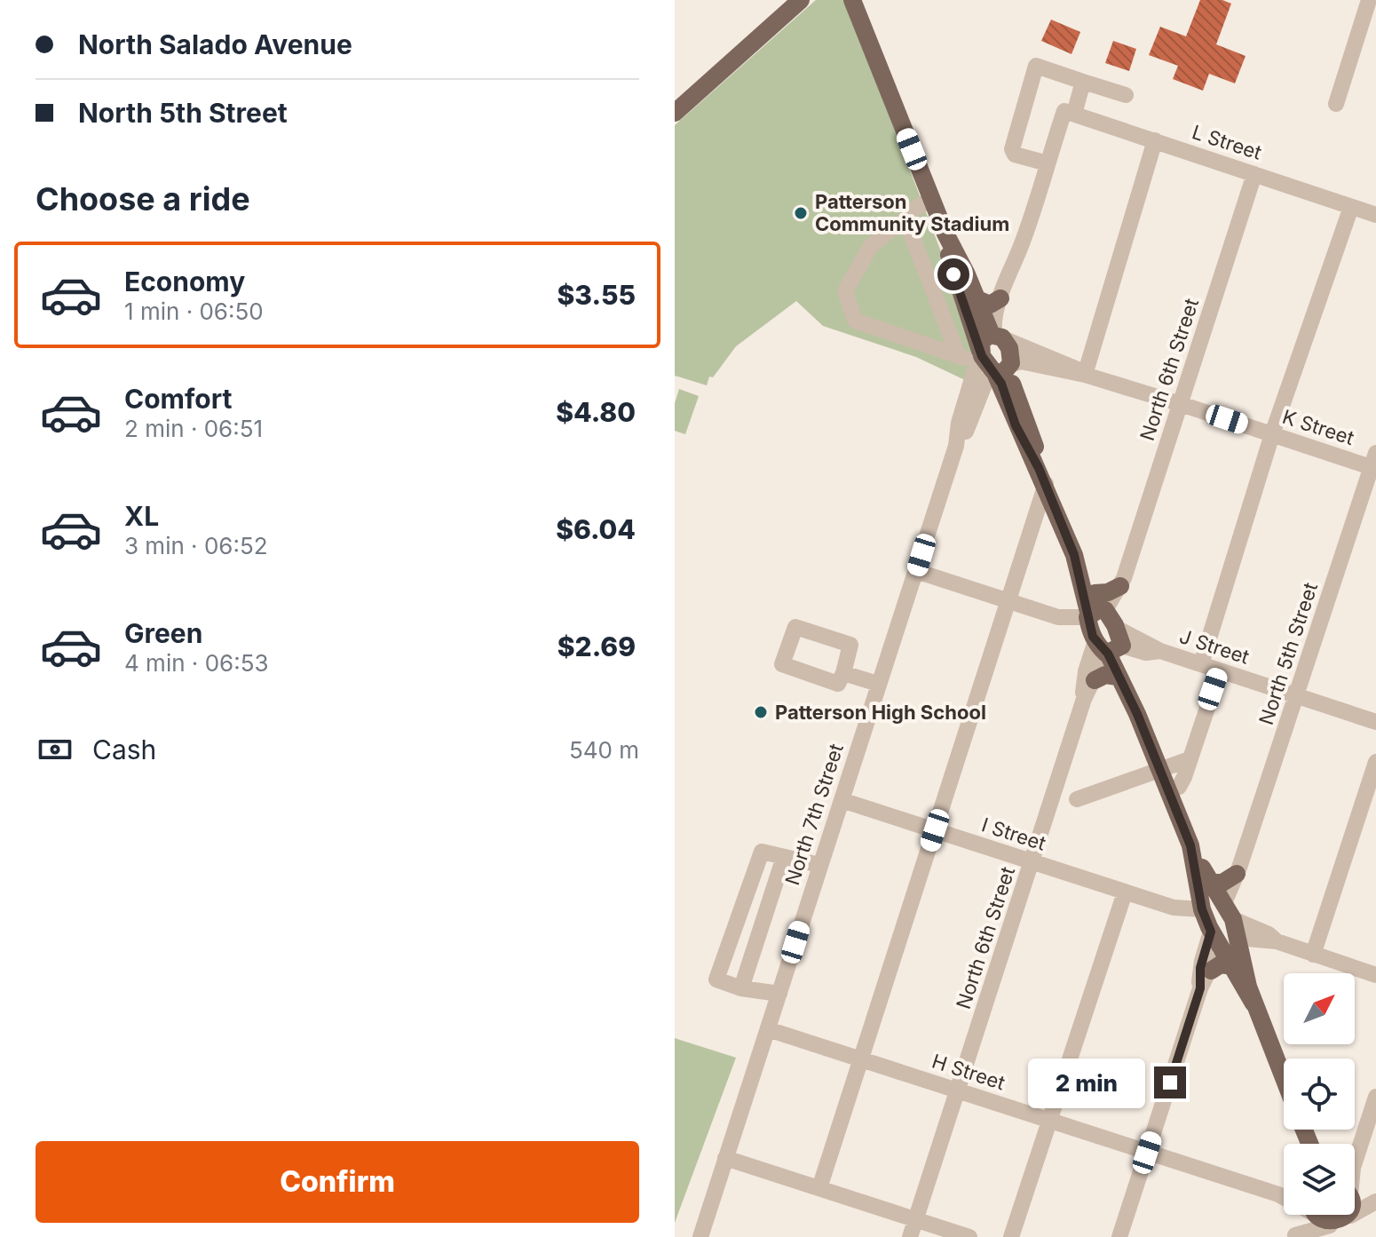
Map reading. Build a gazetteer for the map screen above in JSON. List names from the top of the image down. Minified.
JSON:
{"streets":{"street":["L Street","North 6th Street","K Street","J Street","North 5th Street","North 7th Street","I Street","H Street"]},"crossings":[["L Street","North 6th Street"],["North 6th Street","K Street"],["North 6th Street","J Street"],["North 6th Street","I Street"],["North 6th Street","H Street"],["K Street","North 5th Street"],["K Street","North 7th Street"],["J Street","North 5th Street"],["J Street","North 7th Street"],["North 5th Street","I Street"],["North 5th Street","H Street"],["North 7th Street","I Street"],["North 7th Street","H Street"]],"places":["Patterson Community Stadium","Patterson High School"],"north":"top right","page":{"banner":["North Salado Avenue","North 5th Street"],"heading":"Choose a ride","list":[{"name":"Economy","note":"1 min · 06:50","value":"$3.55"},{"name":"Comfort","note":"2 min · 06:51","value":"$4.80"},{"name":"XL","note":"3 min · 06:52","value":"$6.04"},{"name":"Green","note":"4 min · 06:53","value":"$2.69"}],"pay":["Cash","540 m"],"bubble":"2 min","buttons":"Confirm"}}
